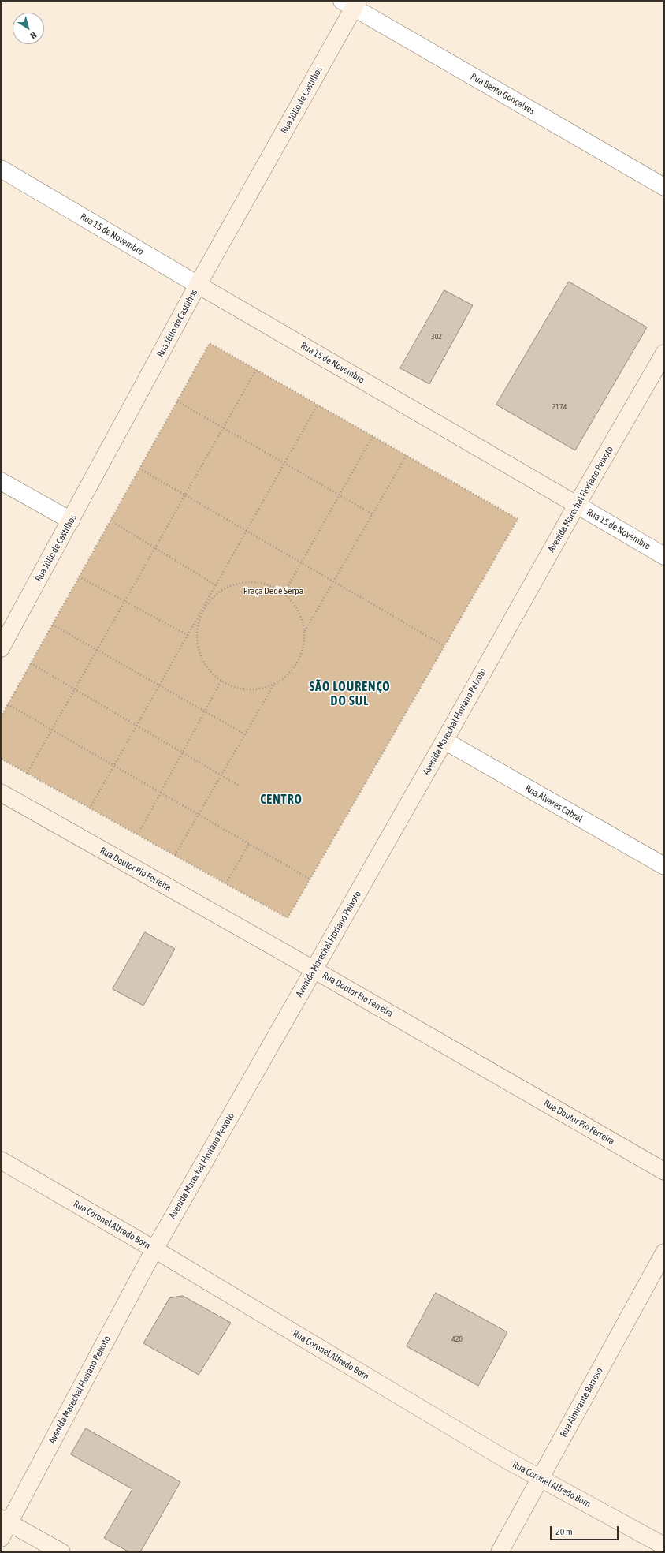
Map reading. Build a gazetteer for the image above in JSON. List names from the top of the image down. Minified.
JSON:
{"streets":{"main road":["Rua Júlio de Castilhos","Rua 15 de Novembro","Avenida Marechal Floriano Peixoto","Rua Doutor Pio Ferreira","Rua Coronel Alfredo Born","Rua Almirante Barroso"],"street":["Rua Bento Gonçalves","Rua Álvares Cabral"]},"crossings":[["Rua Bento Gonçalves","Rua Júlio de Castilhos"],["Rua Júlio de Castilhos","Rua 15 de Novembro"],["Rua 15 de Novembro","Avenida Marechal Floriano Peixoto"],["Avenida Marechal Floriano Peixoto","Rua Álvares Cabral"],["Avenida Marechal Floriano Peixoto","Rua Doutor Pio Ferreira"],["Avenida Marechal Floriano Peixoto","Rua Coronel Alfredo Born"],["Rua Coronel Alfredo Born","Rua Almirante Barroso"]],"districts":["SÃO LOURENÇO DO SUL","CENTRO"],"parks":["Praça Dedê Serpa"],"house_numbers":["302","2174","420"],"scale_bar":"20 m","north":"bottom right"}
